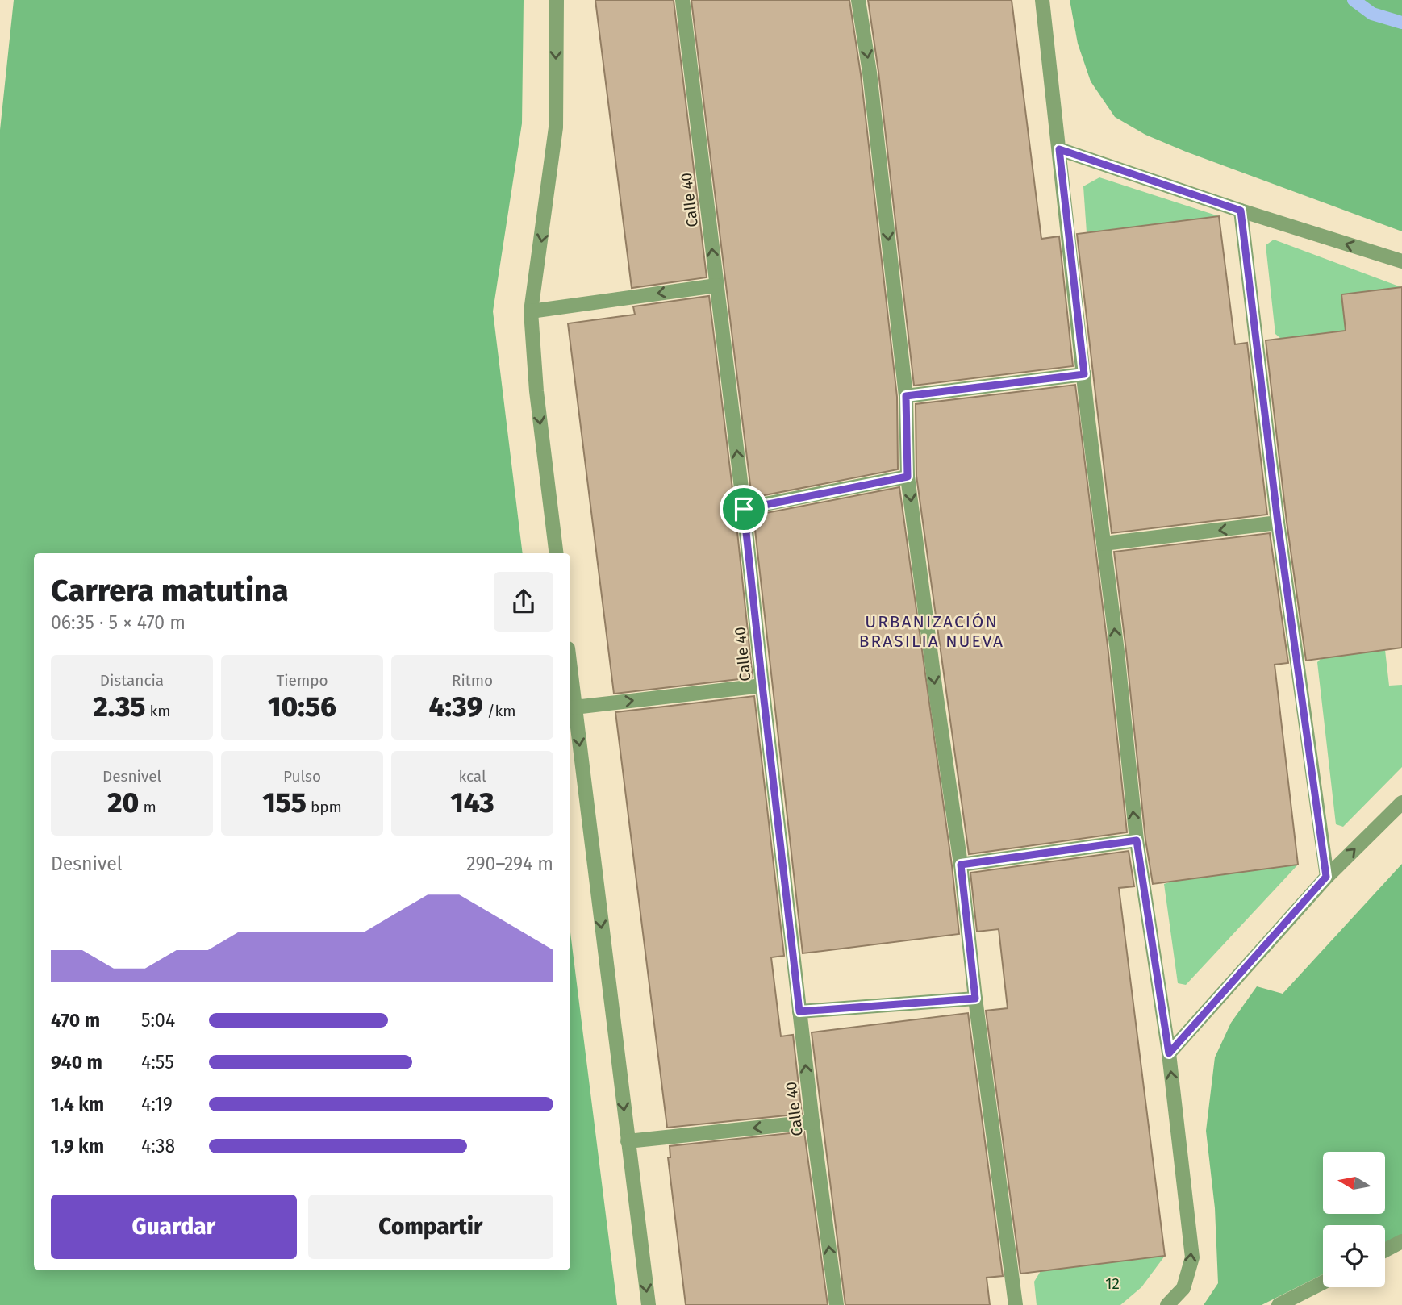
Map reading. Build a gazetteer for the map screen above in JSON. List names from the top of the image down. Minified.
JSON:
{"streets":{"street":["Calle 40"]},"one_way":["Calle 40"],"districts":["URBANIZACIÓN BRASILIA NUEVA"],"parks":["12"],"north":"left","page":{"heading":["Carrera matutina","06:35 · 5 × 470 m"],"stats":[["Distancia","2.35 km"],["Tiempo","10:56"],["Ritmo","4:39 /km"],["Desnivel","20 m"],["Pulso","155 bpm"],["kcal","143"]],"chart":["Desnivel","290–294 m"],"list":[{"name":"470 m","note":"5:04"},{"name":"940 m","note":"4:55"},{"name":"1.4 km","note":"4:19"},{"name":"1.9 km","note":"4:38"}],"buttons":["Guardar","Compartir"]}}
